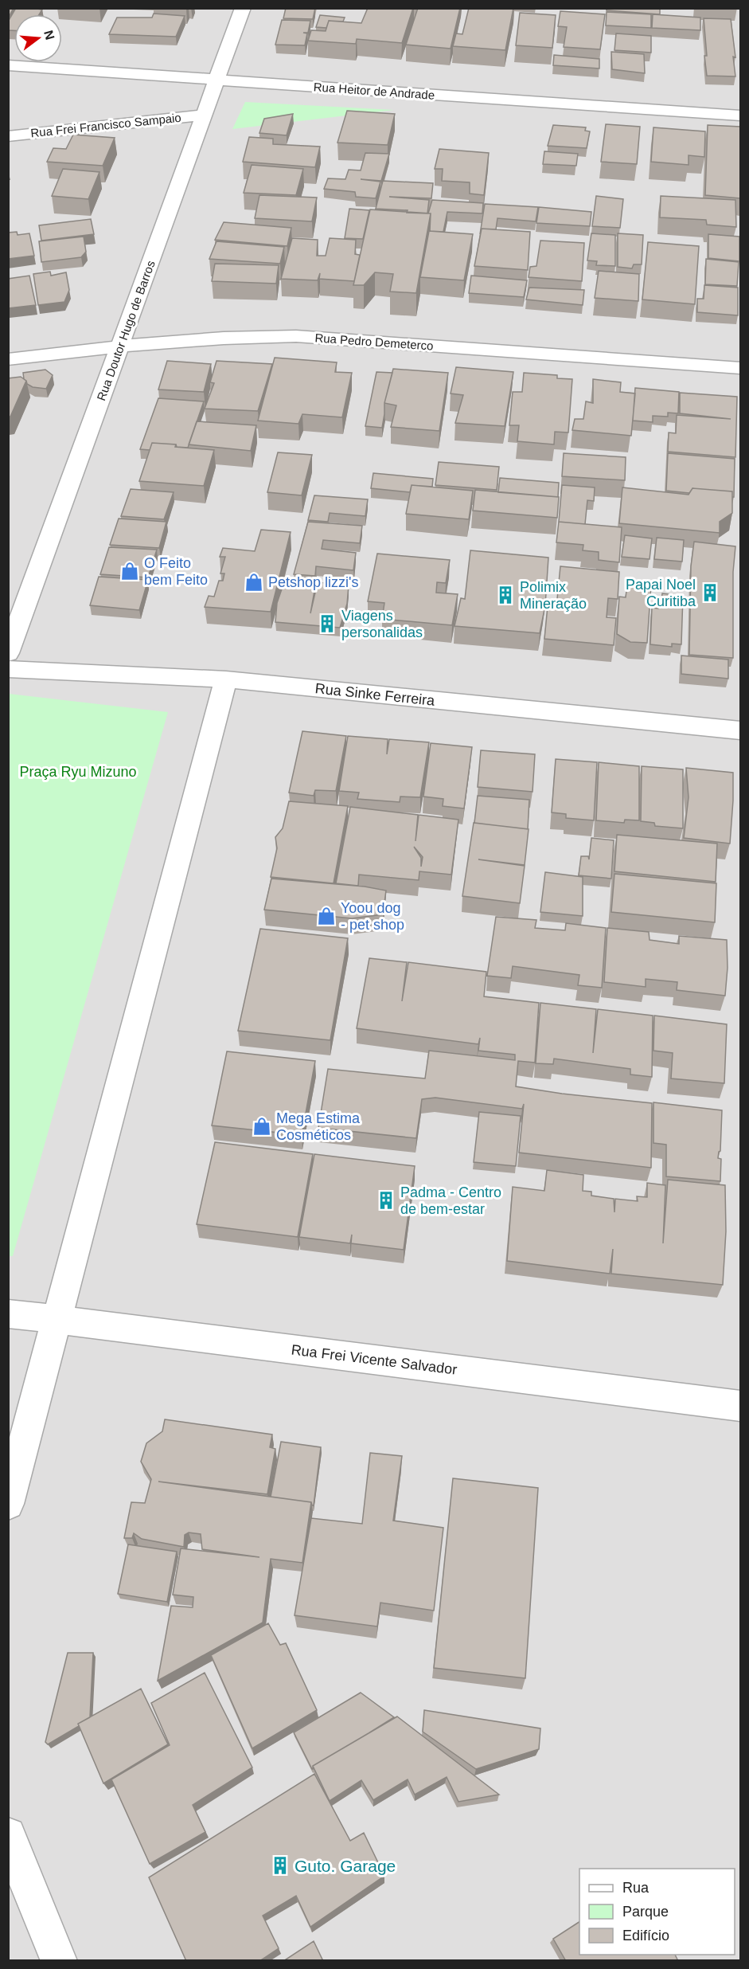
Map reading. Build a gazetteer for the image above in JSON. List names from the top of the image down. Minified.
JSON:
{"streets":{"street":["Rua Heitor de Andrade","Rua Frei Francisco Sampaio","Rua Doutor Hugo de Barros","Rua Pedro Demeterco","Rua Sinke Ferreira","Rua Frei Vicente Salvador"]},"crossings":[["Rua Heitor de Andrade","Rua Doutor Hugo de Barros"],["Rua Frei Francisco Sampaio","Rua Doutor Hugo de Barros"],["Rua Doutor Hugo de Barros","Rua Pedro Demeterco"]],"parks":["Praça Ryu Mizuno"],"places":{"shop":["O Feito bem Feito","Petshop lizzi's","Yoou dog - pet shop","Mega Estima Cosméticos"],"building":["Papai Noel Curitiba","Polimix Mineração","Viagens personalidas","Padma - Centro de bem-estar","Guto. Garage"]},"legend":["Rua","Parque","Edifício"],"north":"right"}
